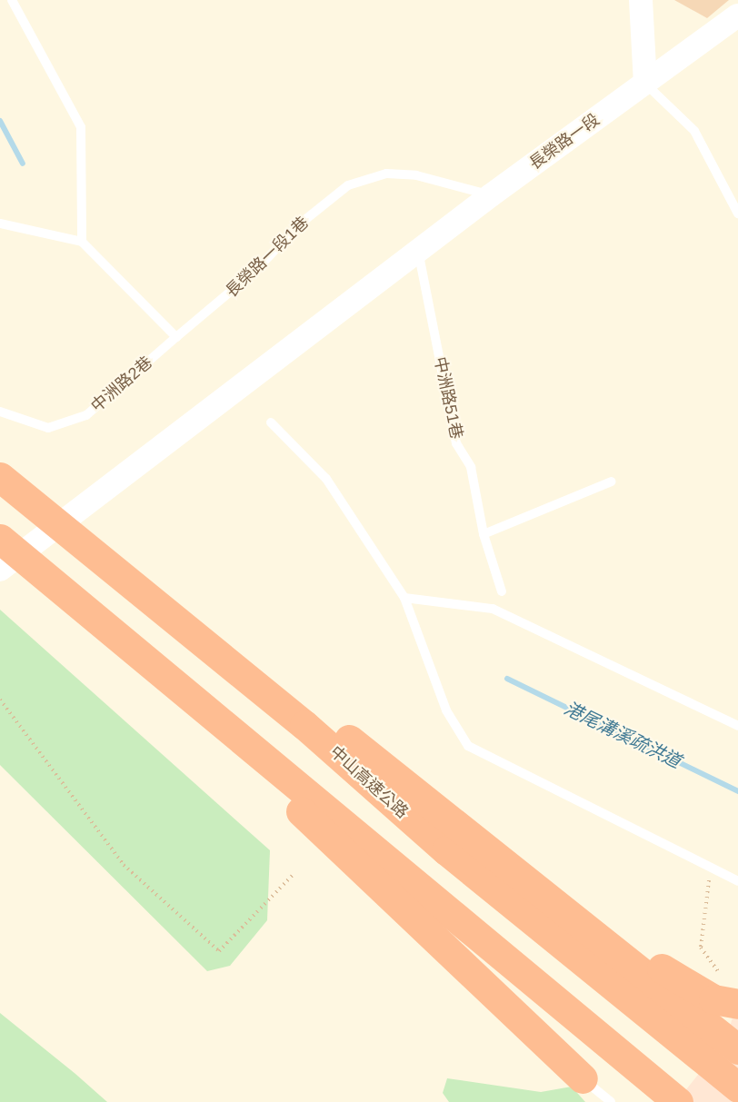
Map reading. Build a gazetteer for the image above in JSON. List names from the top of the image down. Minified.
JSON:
{"streets":{"highway":["中山高速公路"],"street":["長榮路一段"],"lane":["長榮路一段1巷","中洲路2巷","中洲路51巷"]},"crossings":[["長榮路一段","長榮路一段1巷"],["長榮路一段","中洲路51巷"],["長榮路一段1巷","中洲路2巷"]],"water":["港尾溝溪疏洪道"]}
